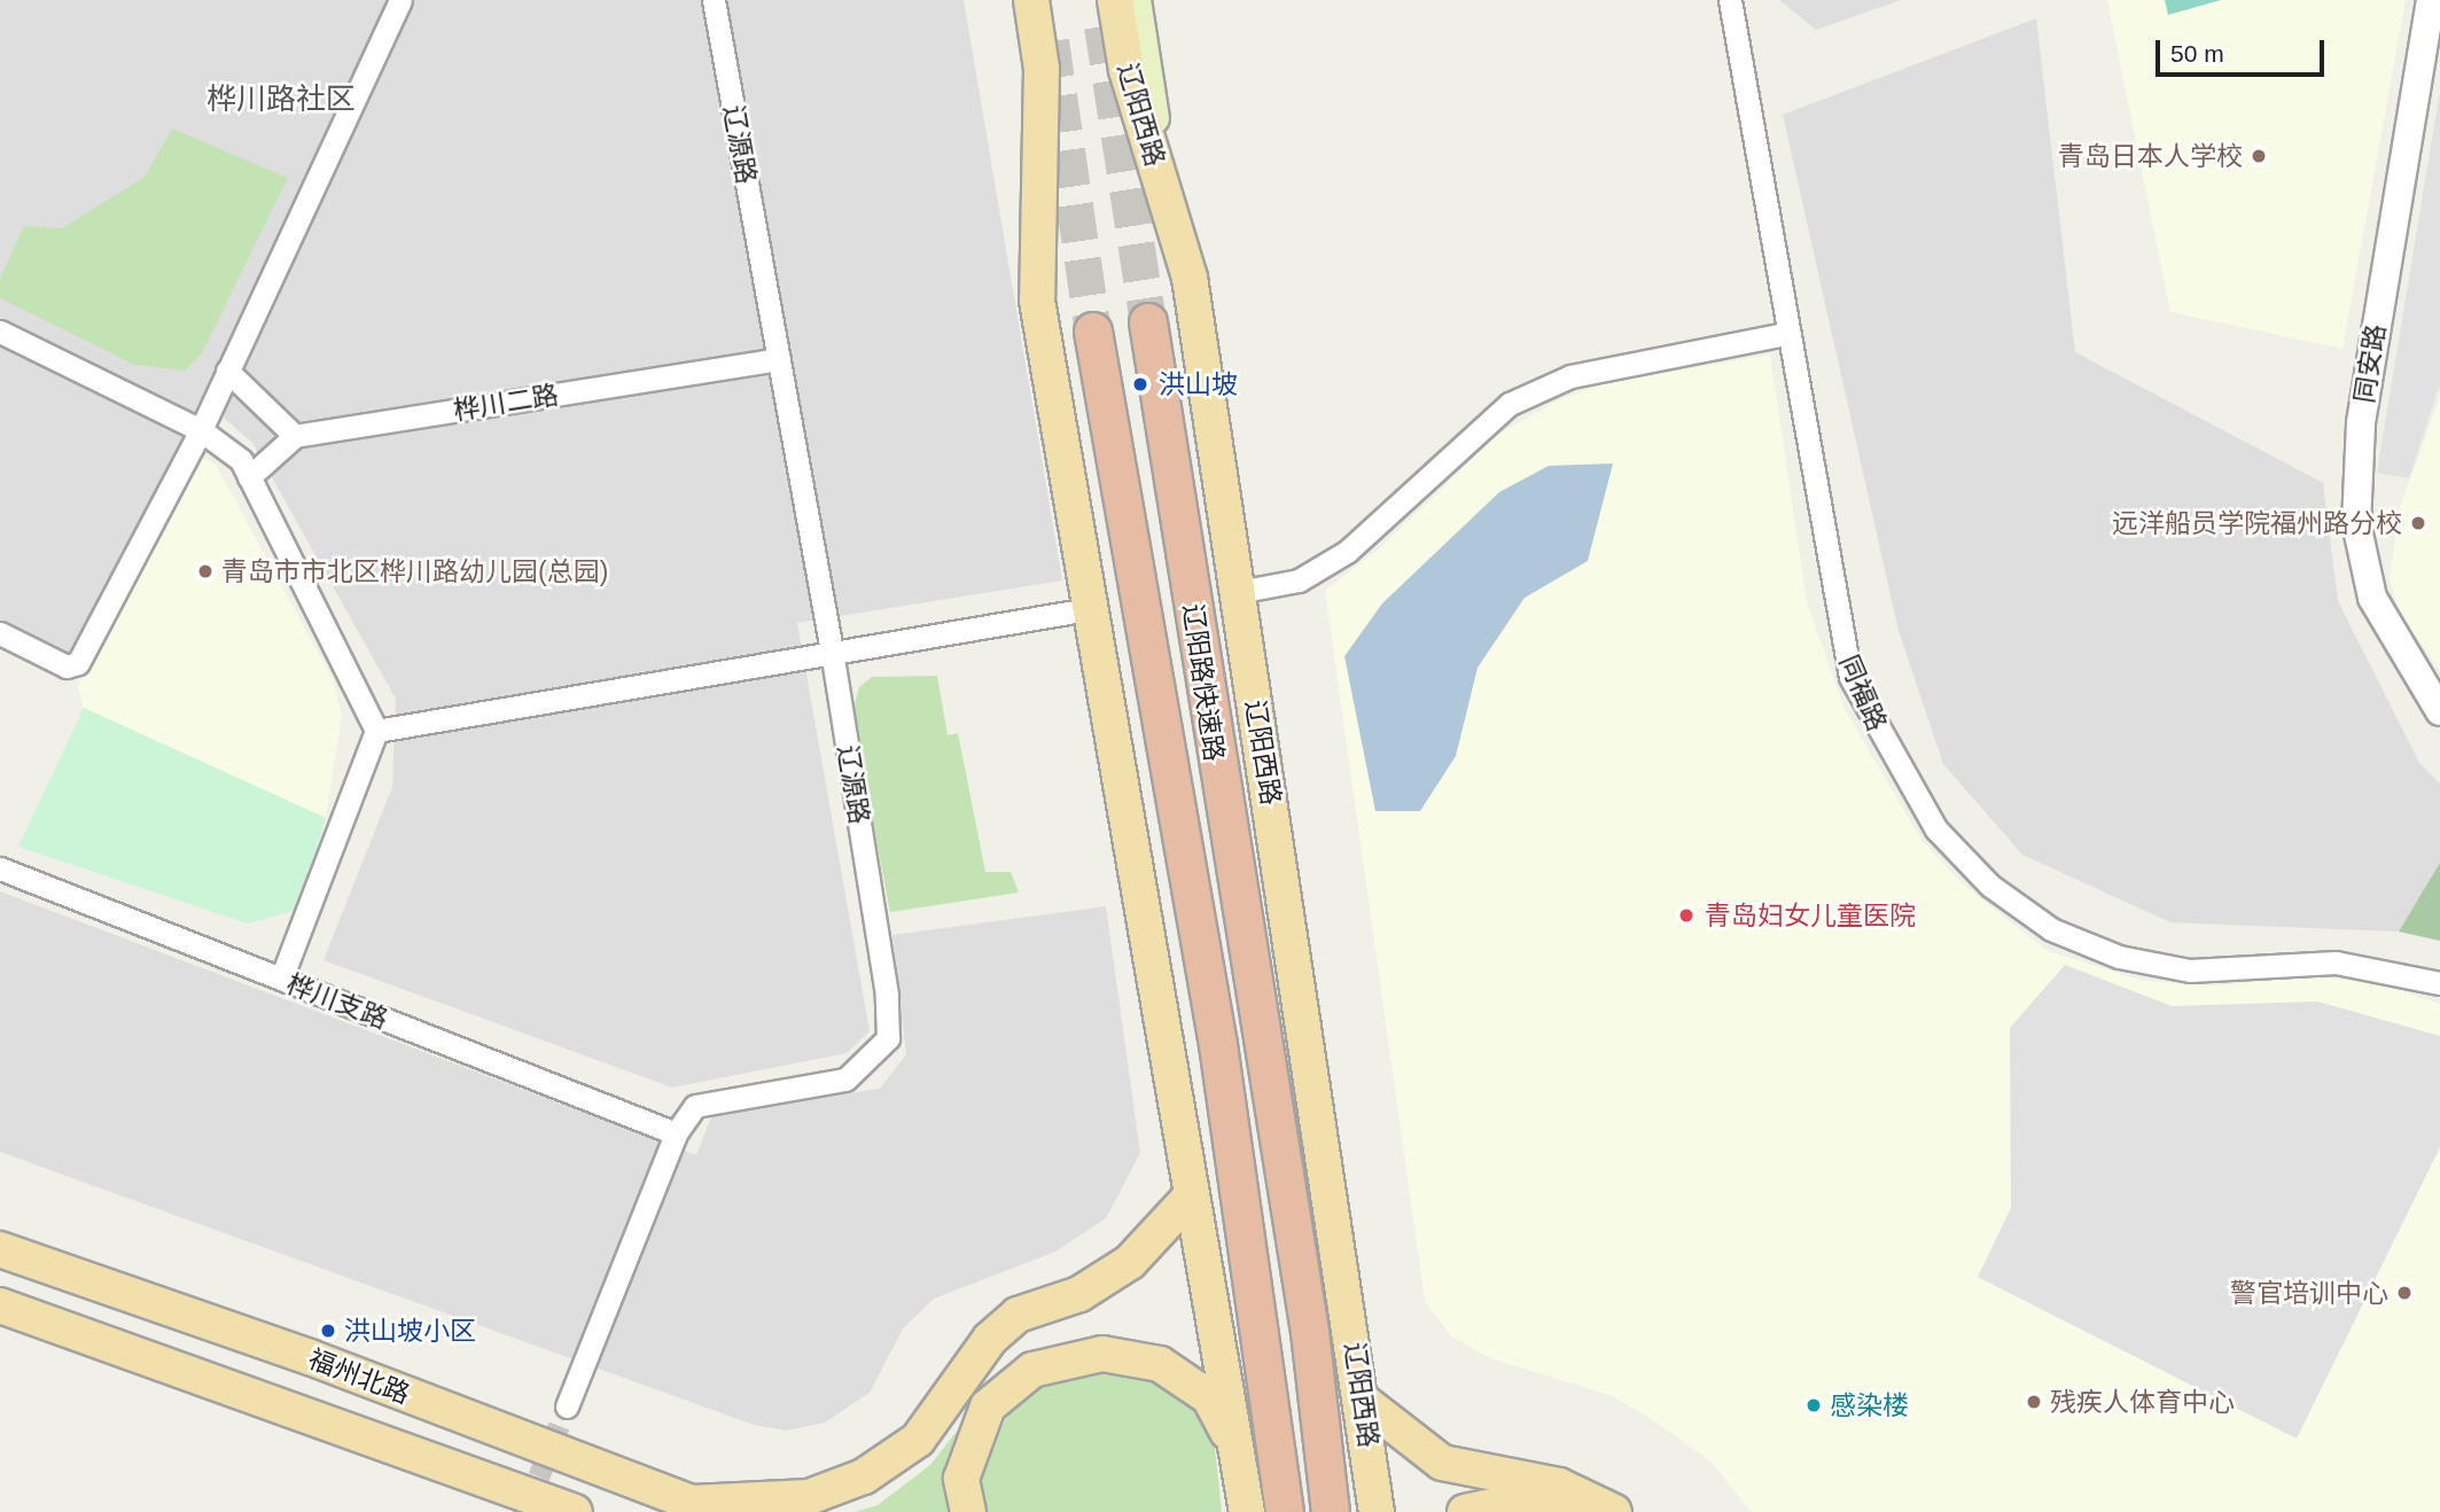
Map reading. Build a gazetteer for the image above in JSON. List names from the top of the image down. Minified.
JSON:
{"streets":{"highway":["辽阳西路","辽阳路快速路"],"main road":["福州北路"],"street":["辽源路","同安路","桦川二路","同福路","桦川支路"]},"crossings":[["辽阳西路","辽阳路快速路"],["辽源路","桦川二路"],["辽源路","桦川支路"]],"districts":["桦川路社区"],"places":["青岛日本人学校","洪山坡","远洋船员学院福州路分校","青岛市市北区桦川路幼儿园(总园)","青岛妇女儿童医院","警官培训中心","洪山坡小区","残疾人体育中心","感染楼"],"scale_bar":"50 m"}
